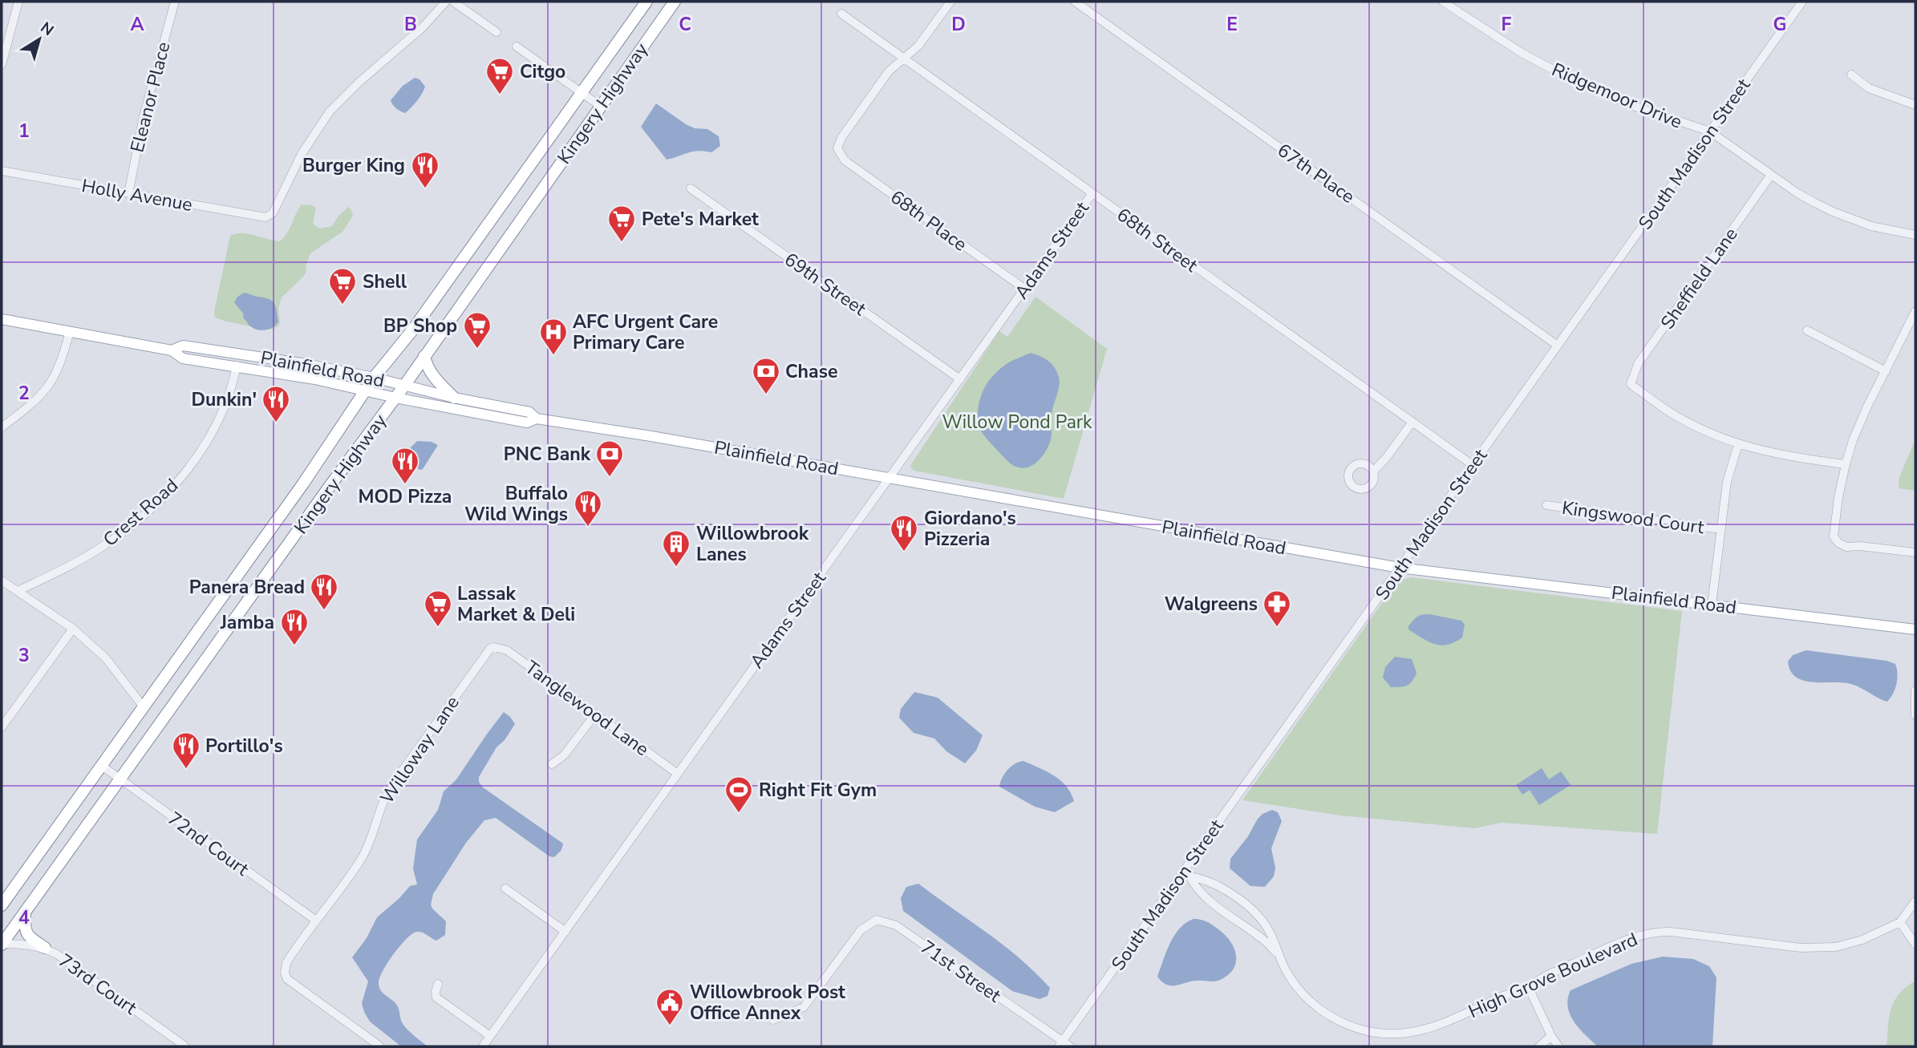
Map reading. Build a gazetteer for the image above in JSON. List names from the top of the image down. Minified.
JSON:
{"streets":{"highway":["Kingery Highway"],"main road":["Plainfield Road"],"street":["Ridgemoor Drive","Eleanor Place","South Madison Street","67th Place","Holly Avenue","68th Place","68th Street","Adams Street","Sheffield Lane","69th Street","Crest Road","Kingswood Court","Tanglewood Lane","Willoway Lane","72nd Court","71st Street","High Grove Boulevard","73rd Court"]},"crossings":[["Ridgemoor Drive","South Madison Street"],["Ridgemoor Drive","Sheffield Lane"],["Eleanor Place","Holly Avenue"],["Kingery Highway","Plainfield Road"],["Kingery Highway","72nd Court"],["Kingery Highway","73rd Court"],["South Madison Street","67th Place"],["South Madison Street","68th Street"],["South Madison Street","Plainfield Road"],["South Madison Street","71st Street"],["68th Place","68th Street"],["68th Place","Adams Street"],["68th Street","Adams Street"],["Adams Street","69th Street"],["Adams Street","Plainfield Road"],["Adams Street","Tanglewood Lane"],["Plainfield Road","Crest Road"],["Tanglewood Lane","Willoway Lane"],["Willoway Lane","72nd Court"]],"parks":["Willow Pond Park"],"places":{"supermarket":["Citgo","Pete's Market","Shell","BP Shop","Lassak Market & Deli"],"restaurant":["Burger King","Dunkin'","MOD Pizza","Buffalo Wild Wings","Giordano's Pizzeria","Panera Bread","Jamba","Portillo's"],"hospital":["AFC Urgent Care Primary Care"],"bank":["Chase","PNC Bank"],"building":["Willowbrook Lanes"],"pharmacy":["Walgreens"],"sports":["Right Fit Gym"],"public building":["Willowbrook Post Office Annex"]},"north":"top right","grid":{"columns":["A","B","C","D","E","F","G"],"rows":["1","2","3","4"]}}
